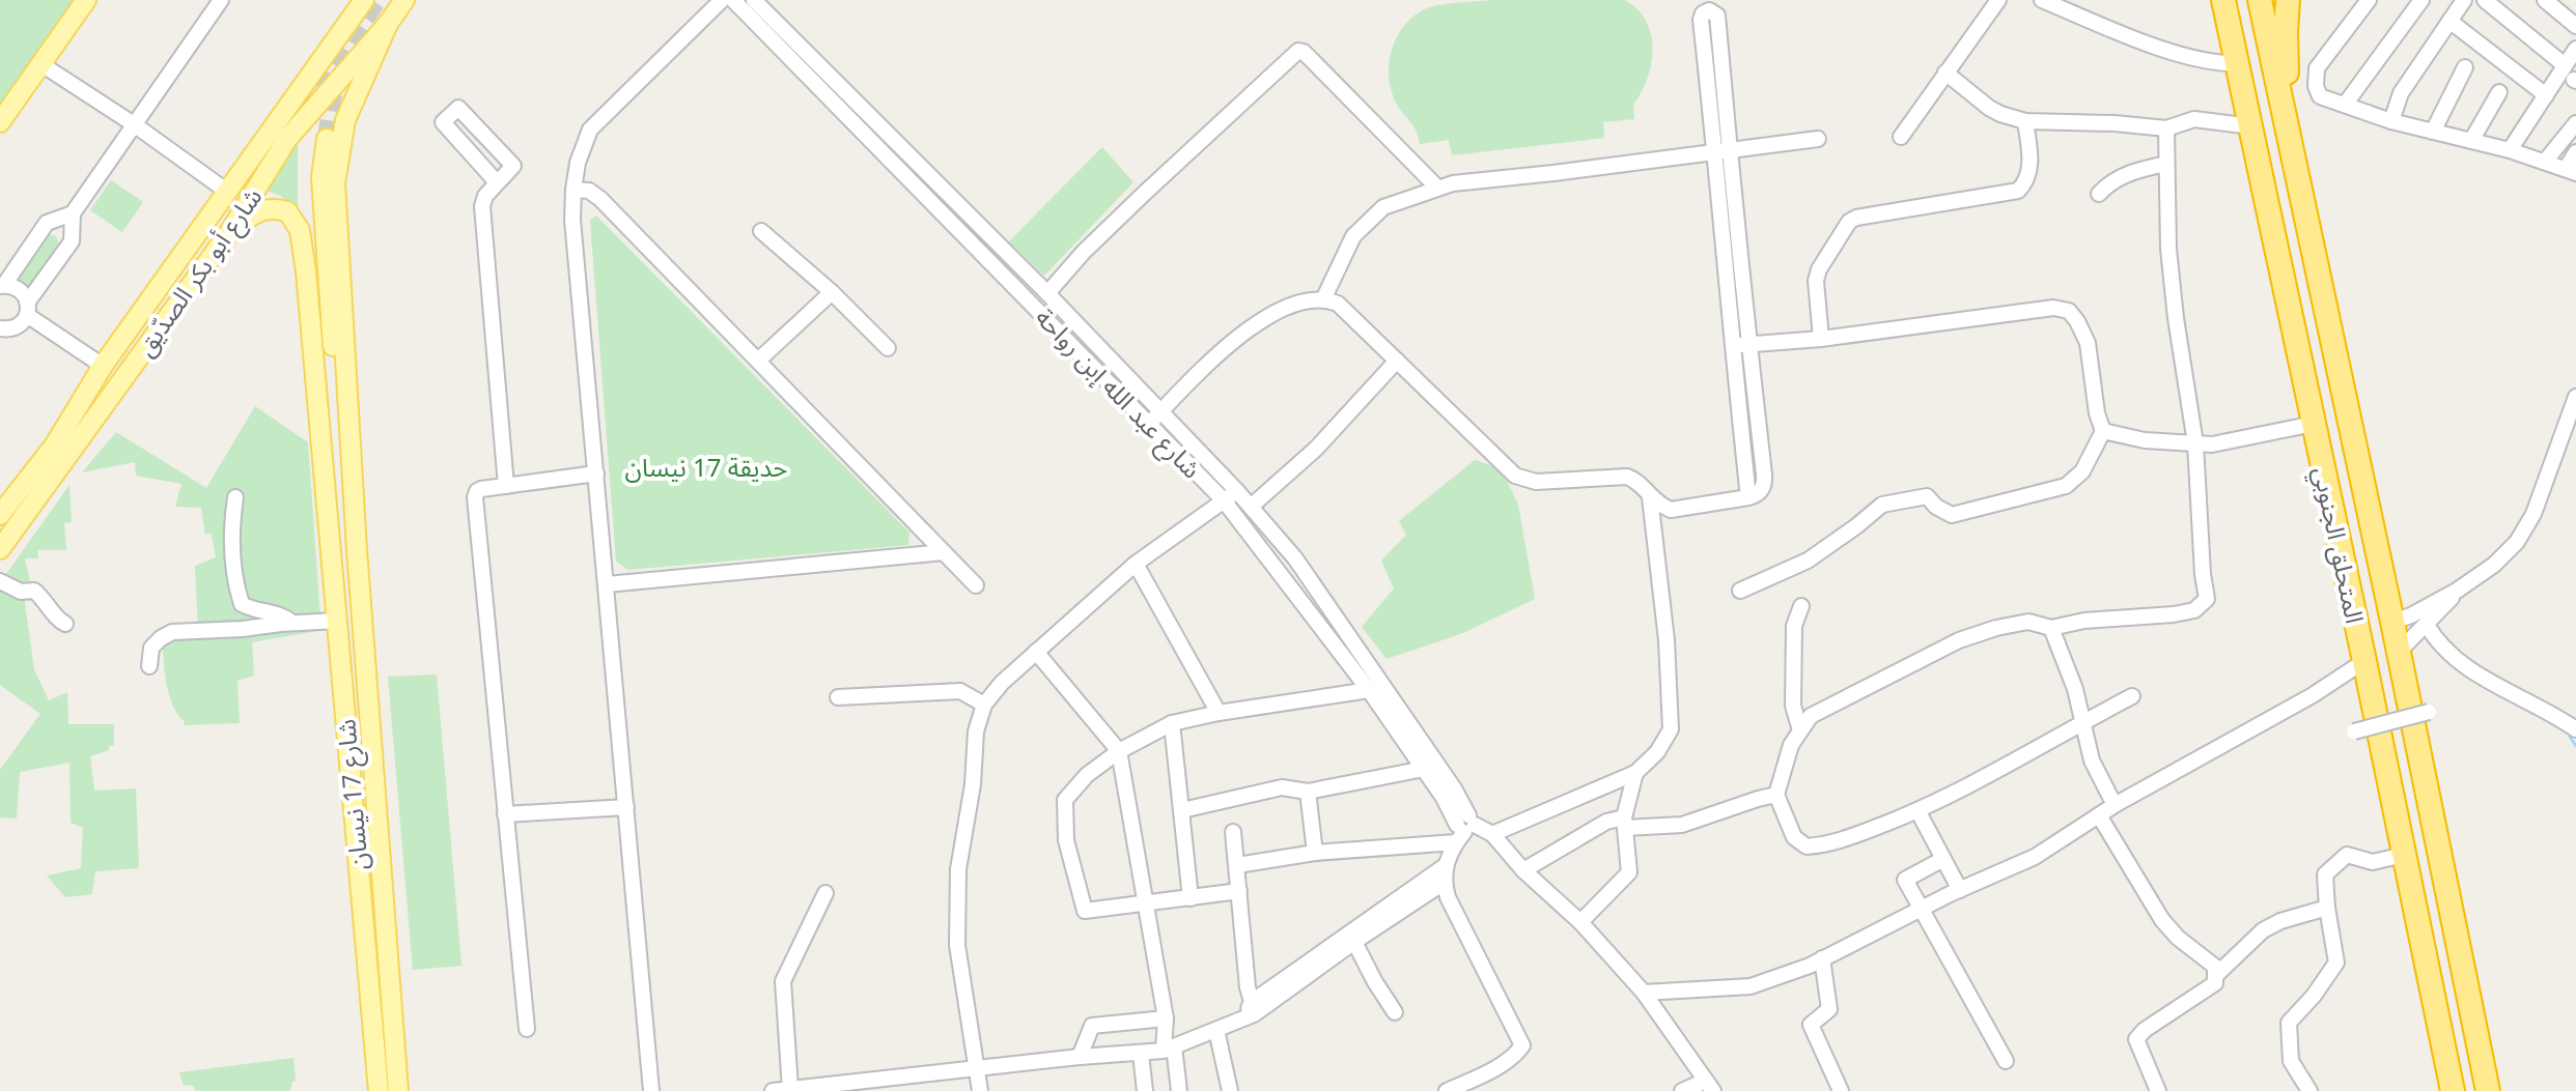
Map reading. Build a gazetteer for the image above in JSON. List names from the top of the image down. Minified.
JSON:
{"streets":{"highway":["المتحلق الجنوبي"],"main road":["شارع أبو بكر الصدّيق","شارع 17 نيسان"],"street":["شارع عبد الله إبن رواحة"]},"parks":["حديقة 17 نيسان"]}
